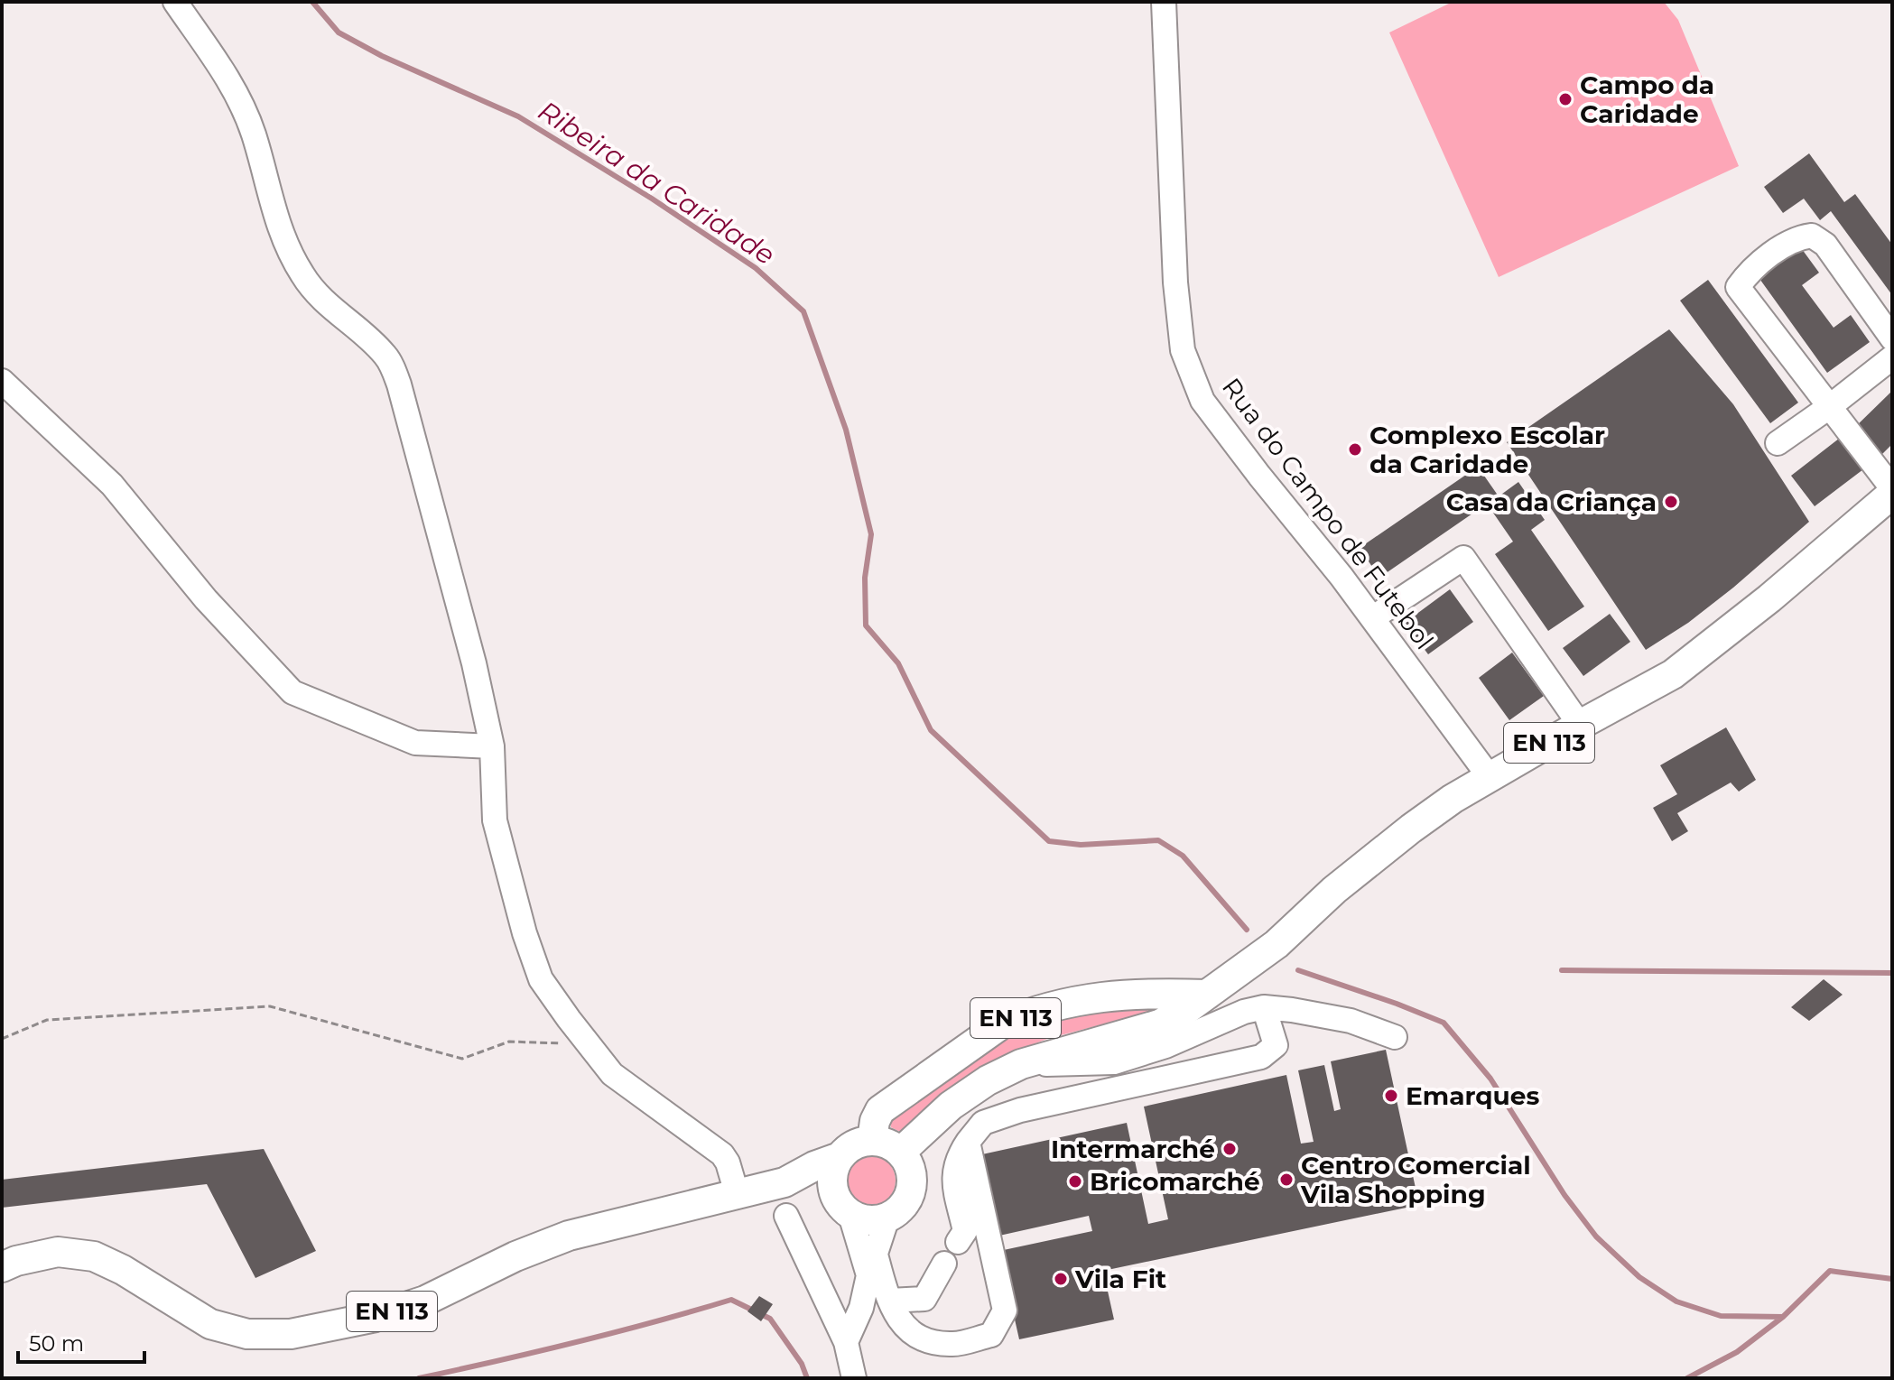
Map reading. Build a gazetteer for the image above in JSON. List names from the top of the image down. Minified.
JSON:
{"streets":{"main road":["EN 113"],"street":["Rua do Campo de Futebol"]},"crossings":[["Rua do Campo de Futebol","EN 113"]],"water":["Ribeira da Caridade"],"places":["Campo da Caridade","Complexo Escolar da Caridade","Casa da Criança","Emarques","Intermarché","Centro Comercial Vila Shopping","Bricomarché","Vila Fit"],"scale_bar":"50 m"}
